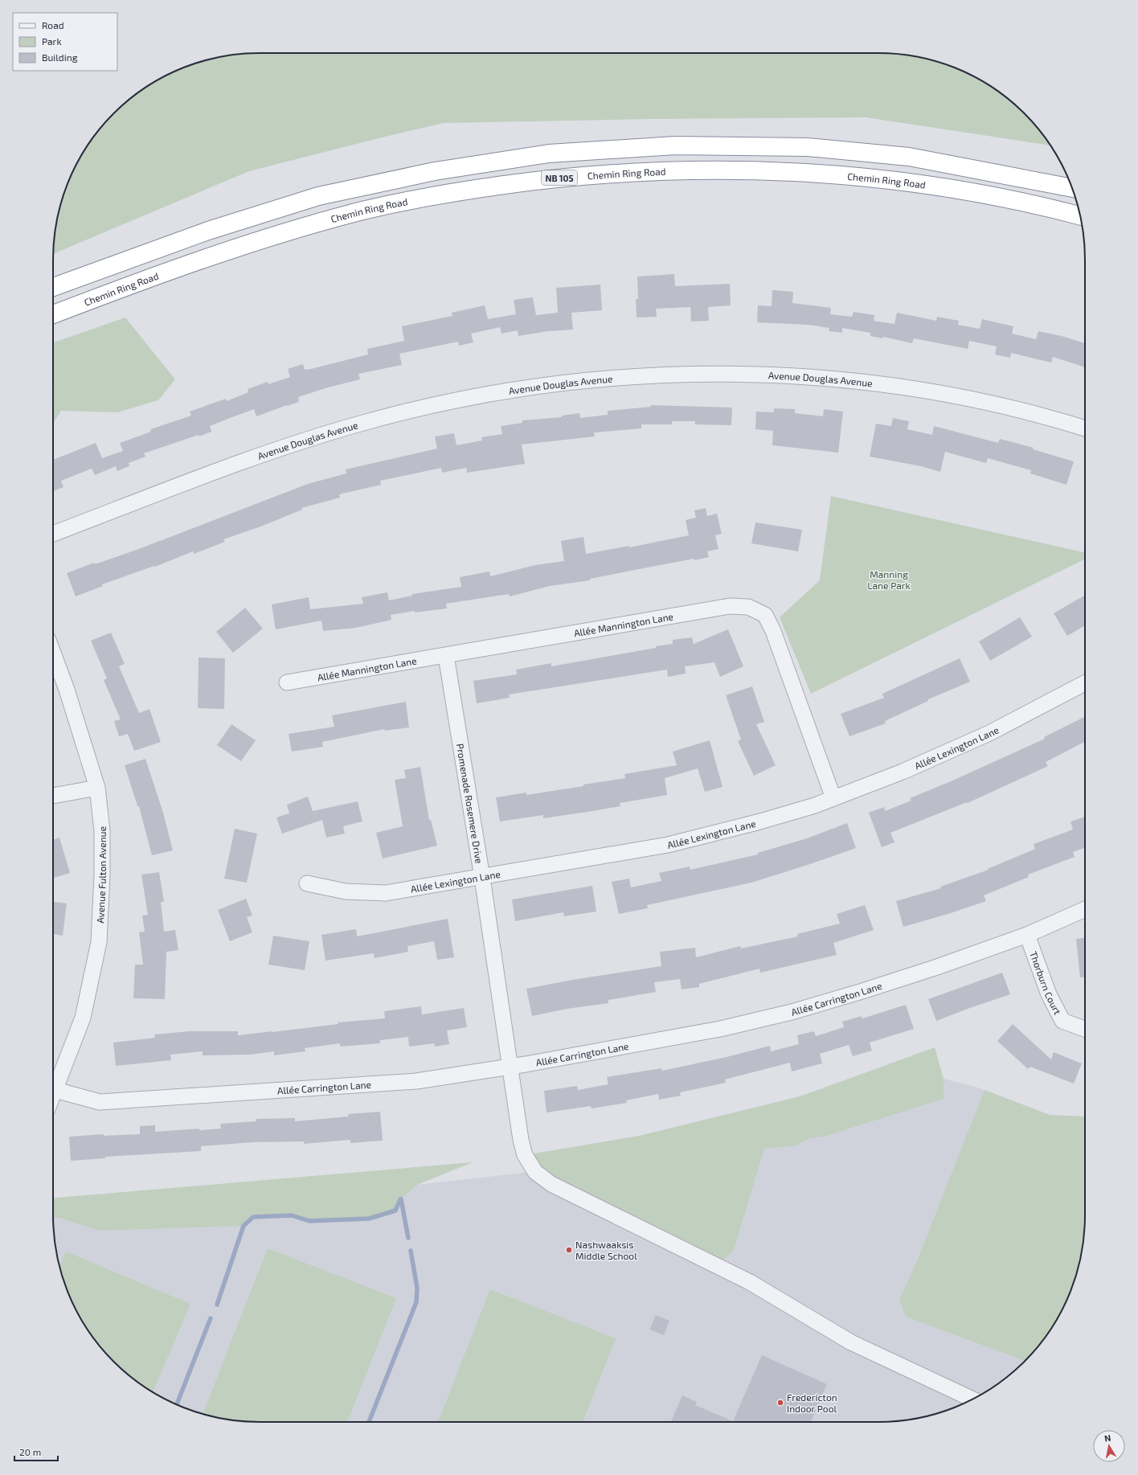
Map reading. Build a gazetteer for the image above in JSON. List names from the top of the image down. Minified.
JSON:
{"streets":{"highway":["Chemin Ring Road","NB 105"],"street":["Avenue Douglas Avenue","Allée Mannington Lane","Allée Lexington Lane","Promenade Rosemere Drive","Avenue Fulton Avenue","Thorburn Court","Allée Carrington Lane"]},"crossings":[["Allée Mannington Lane","Allée Lexington Lane"],["Allée Mannington Lane","Promenade Rosemere Drive"],["Allée Lexington Lane","Promenade Rosemere Drive"],["Promenade Rosemere Drive","Allée Carrington Lane"],["Avenue Fulton Avenue","Allée Carrington Lane"],["Thorburn Court","Allée Carrington Lane"]],"parks":["Manning Lane Park"],"places":["Nashwaaksis Middle School","Fredericton Indoor Pool"],"legend":["Road","Park","Building"],"scale_bar":"20 m","north":"top"}
